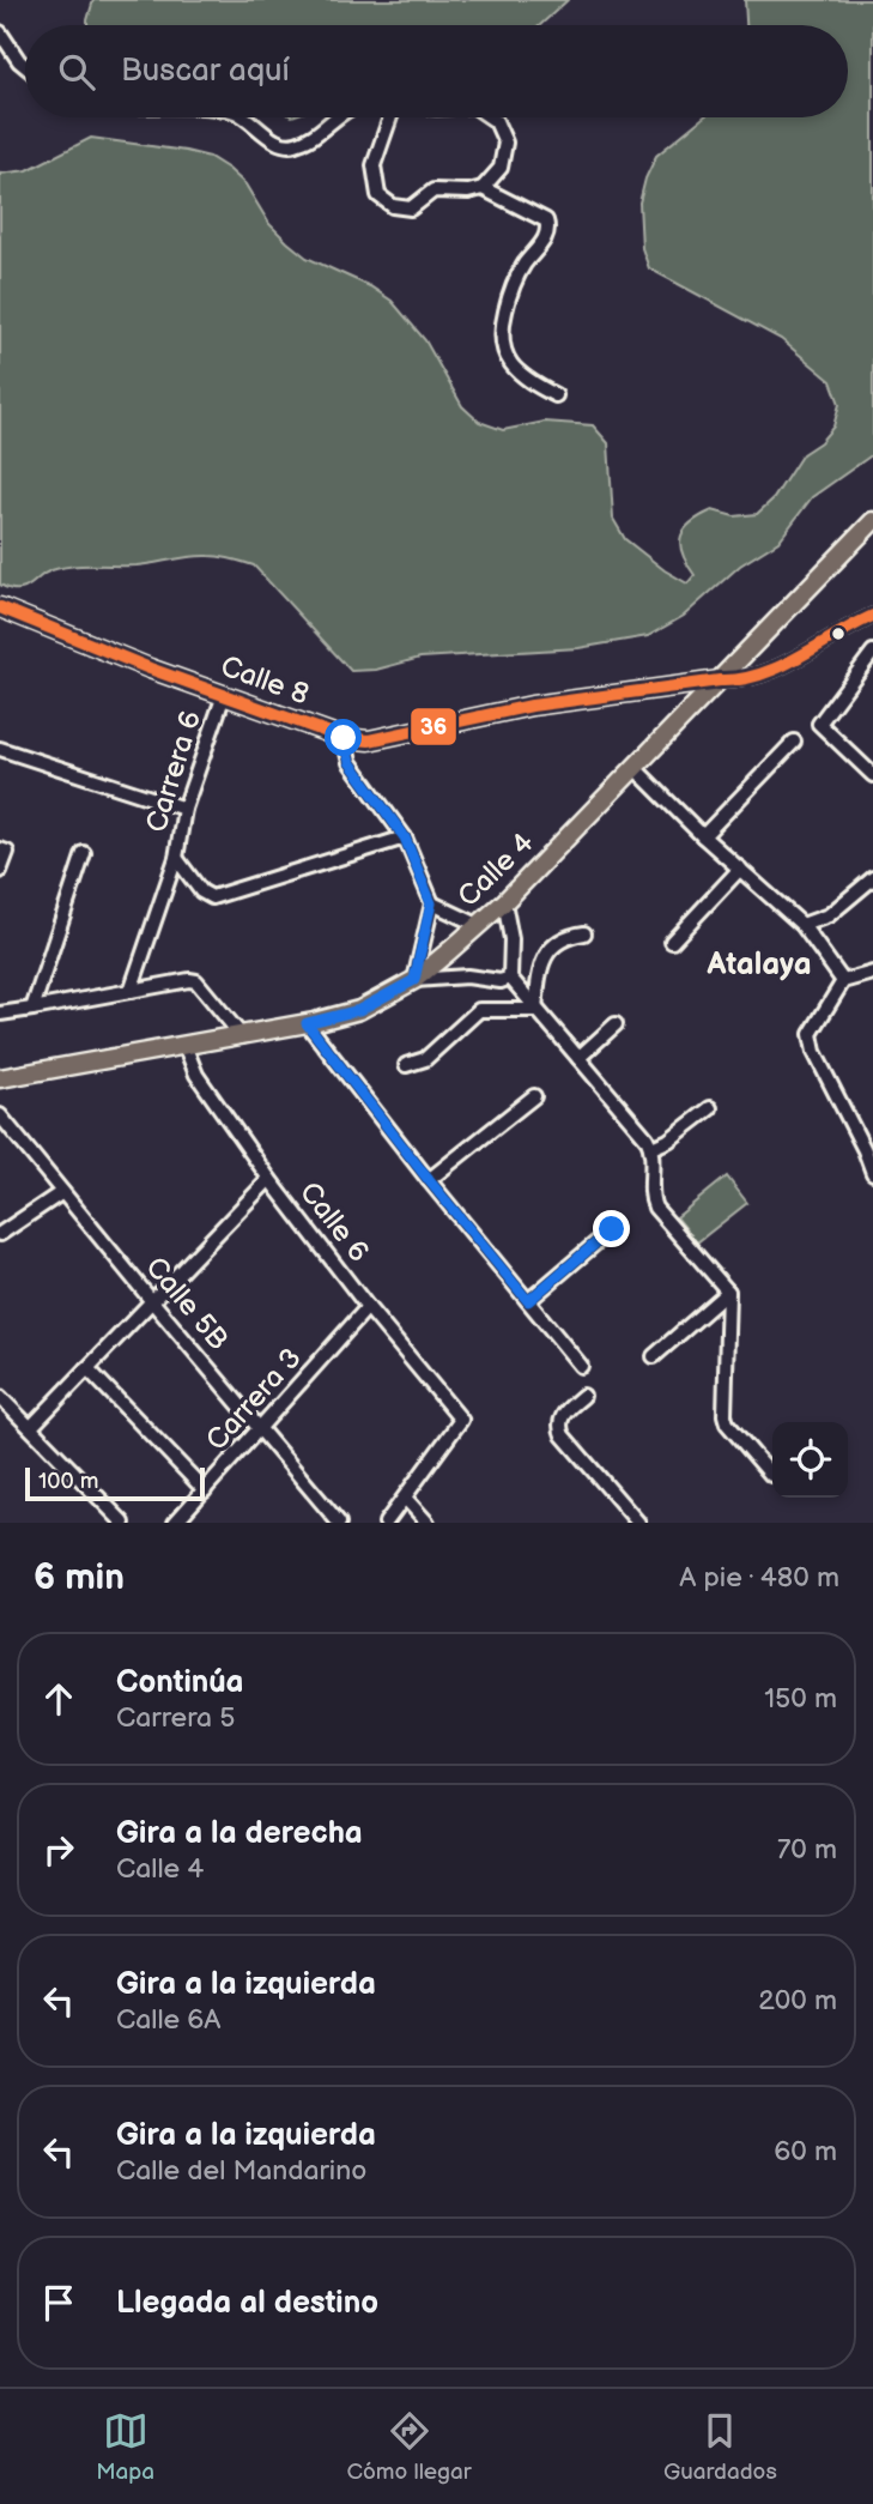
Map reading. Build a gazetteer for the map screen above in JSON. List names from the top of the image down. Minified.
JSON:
{"streets":{"main road":["Calle 8","Calle 4"],"street":["Carrera 6","Calle 6","Calle 5B","Carrera 3"]},"crossings":[["Calle 8","Carrera 6"],["Calle 8","Calle 4"],["Calle 4","Calle 6"],["Calle 6","Carrera 3"],["Calle 5B","Carrera 3"]],"districts":["Atalaya"],"lines":["transit line 36"],"scale_bar":"100 m","page":{"search":"Buscar aquí","scale":"100 m","heading":["6 min","A pie · 480 m"],"list":[["Continúa","Carrera 5","150 m"],["Gira a la derecha","Calle 4","70 m"],["Gira a la izquierda","Calle 6A","200 m"],["Gira a la izquierda","Calle del Mandarino","60 m"],"Llegada al destino"],"nav":["Mapa","Cómo llegar","Guardados"]}}
